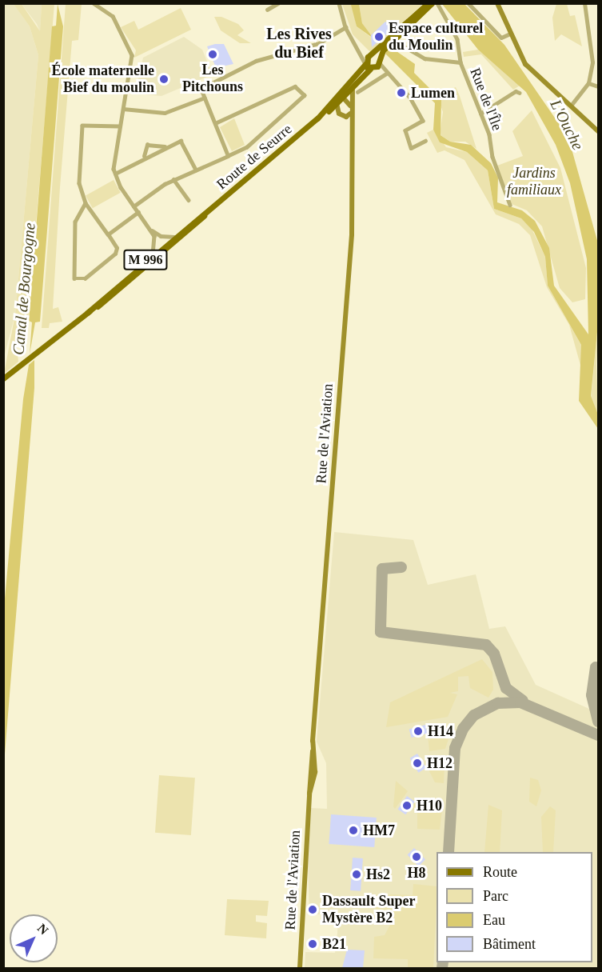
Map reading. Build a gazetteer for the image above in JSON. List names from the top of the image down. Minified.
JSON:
{"streets":{"main road":["Route de Seurre","M 996"],"street":["Rue de l'Île","Rue de l'Aviation"]},"crossings":[["Route de Seurre","M 996"],["Route de Seurre","Rue de l'Aviation"]],"districts":["Les Rives du Bief"],"water":["L'Ouche","Canal de Bourgogne"],"parks":["Jardins familiaux"],"places":["Espace culturel du Moulin","Les Pitchouns","École maternelle Bief du moulin","Lumen","H14","H12","H10","HM7","H8","Hs2","Dassault Super Mystère B2","B21"],"legend":["Route","Parc","Eau","Bâtiment"],"north":"top right"}
